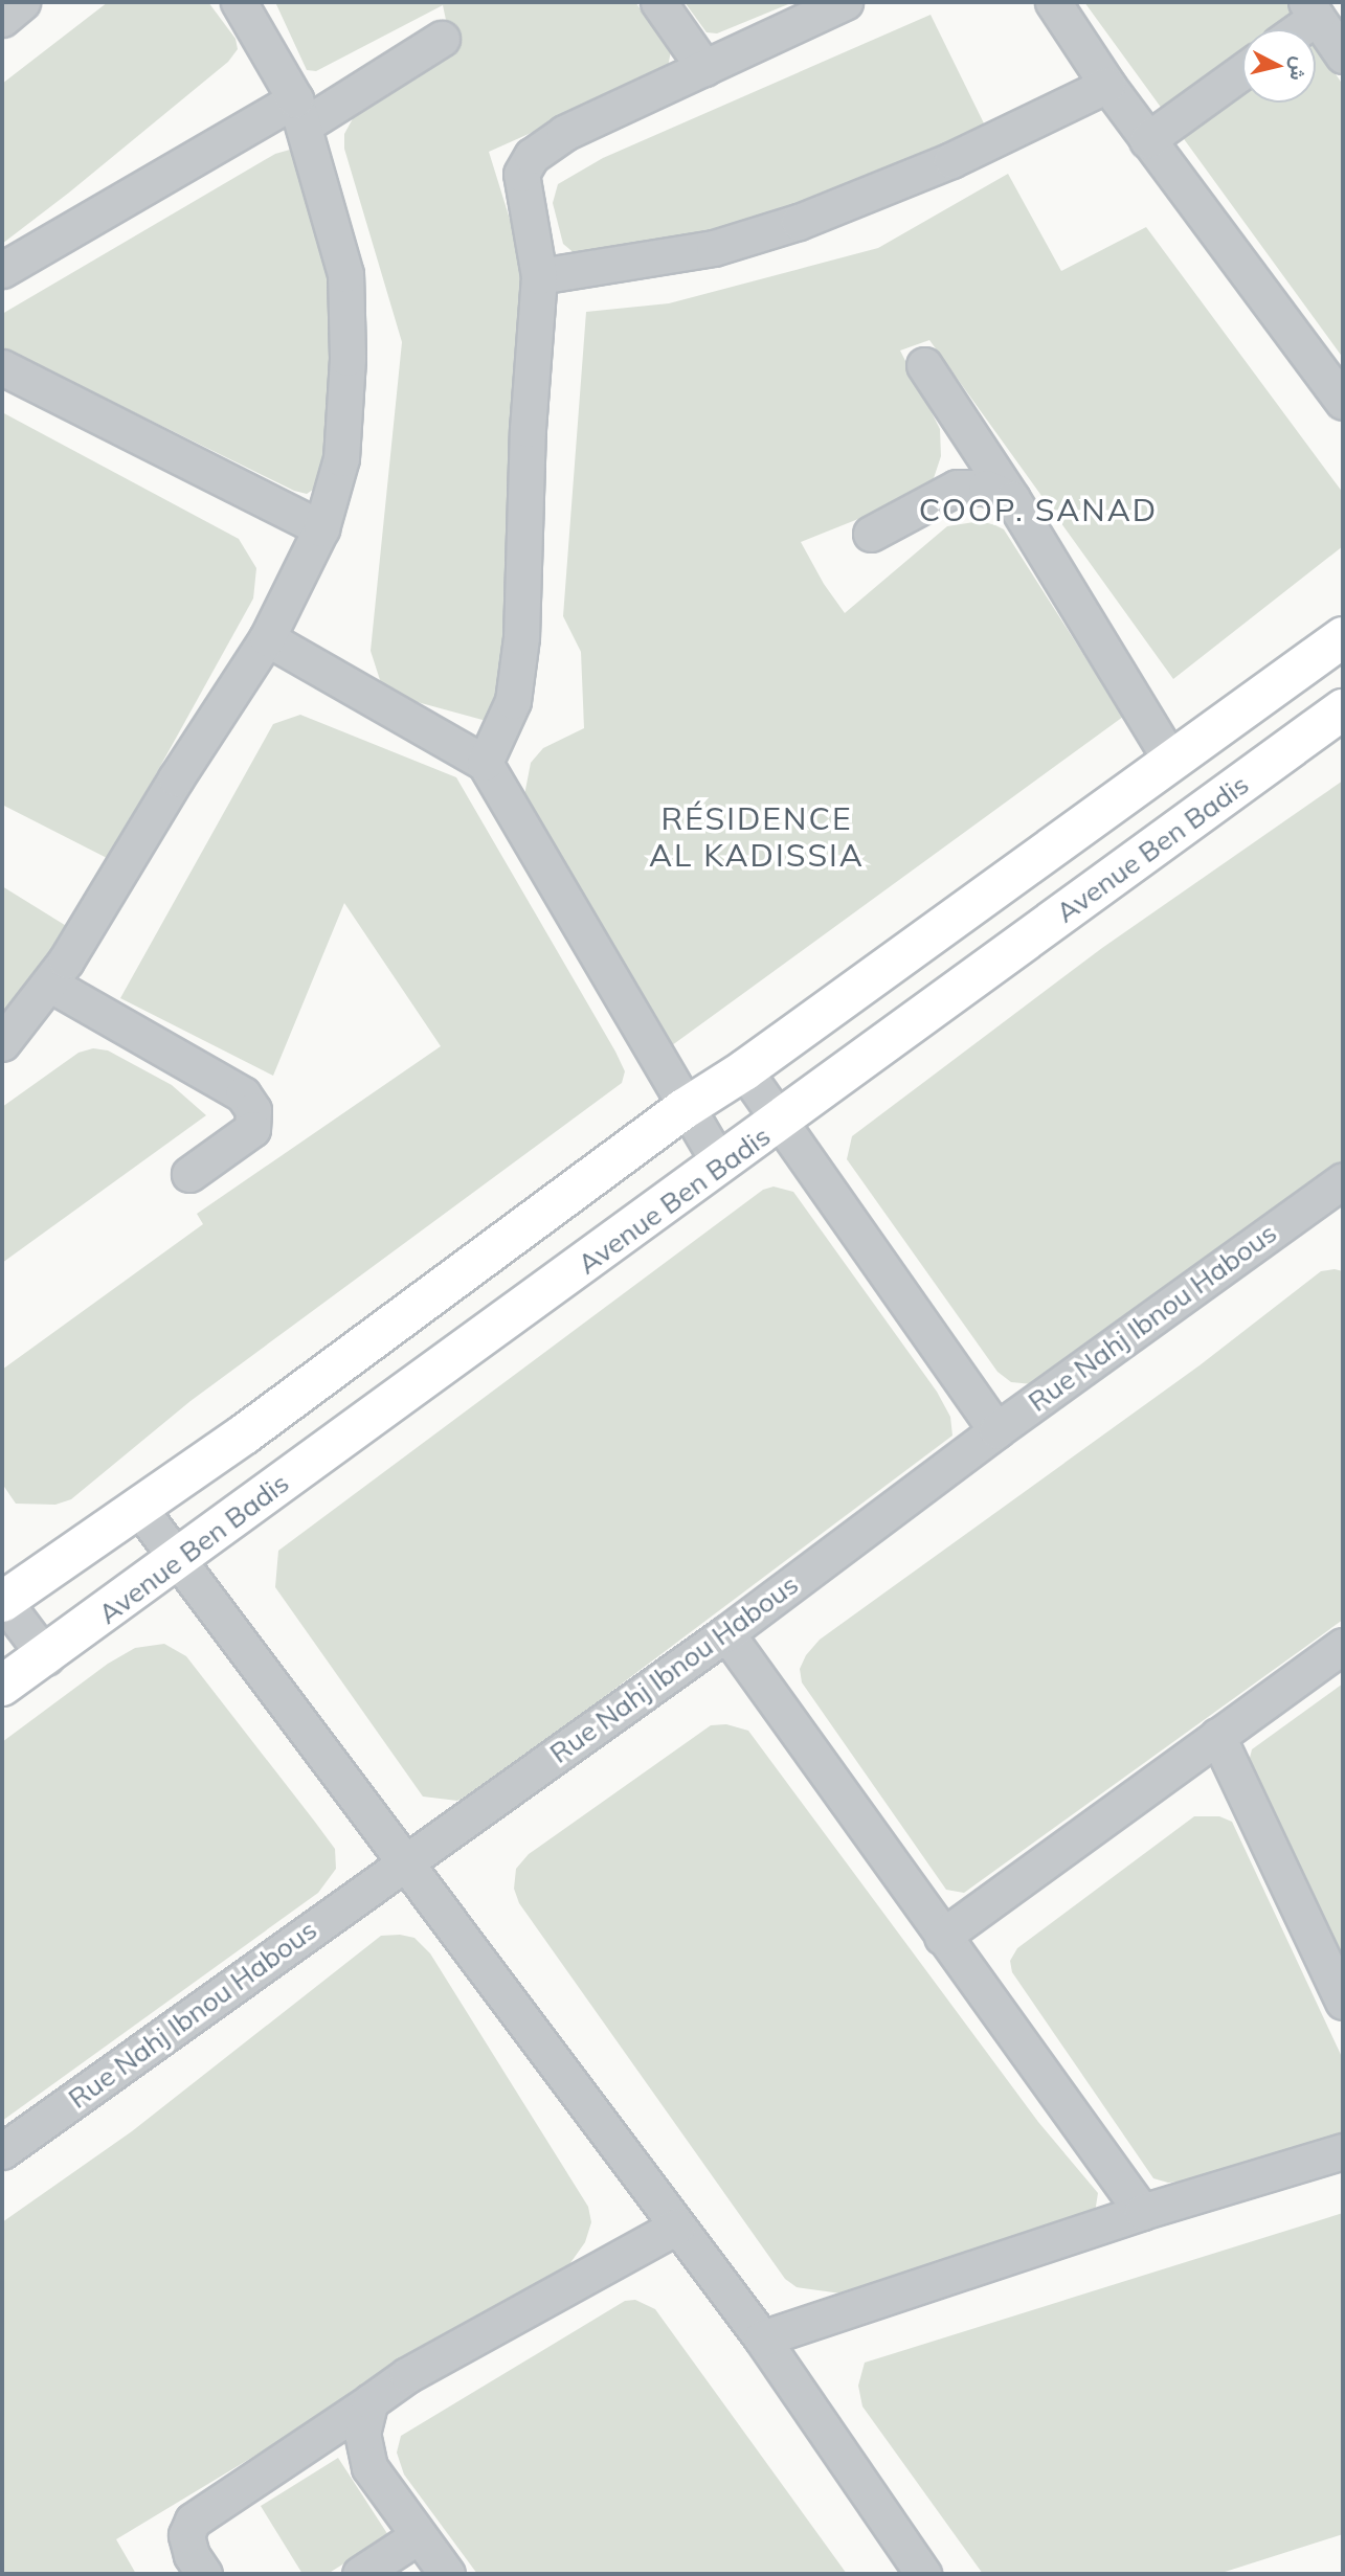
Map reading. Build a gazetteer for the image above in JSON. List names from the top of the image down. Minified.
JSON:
{"streets":{"main road":["Avenue Ben Badis"],"street":["Rue Nahj Ibnou Habous"]},"districts":["COOP. SANAD","RÉSIDENCE AL KADISSIA"],"north":"right"}
